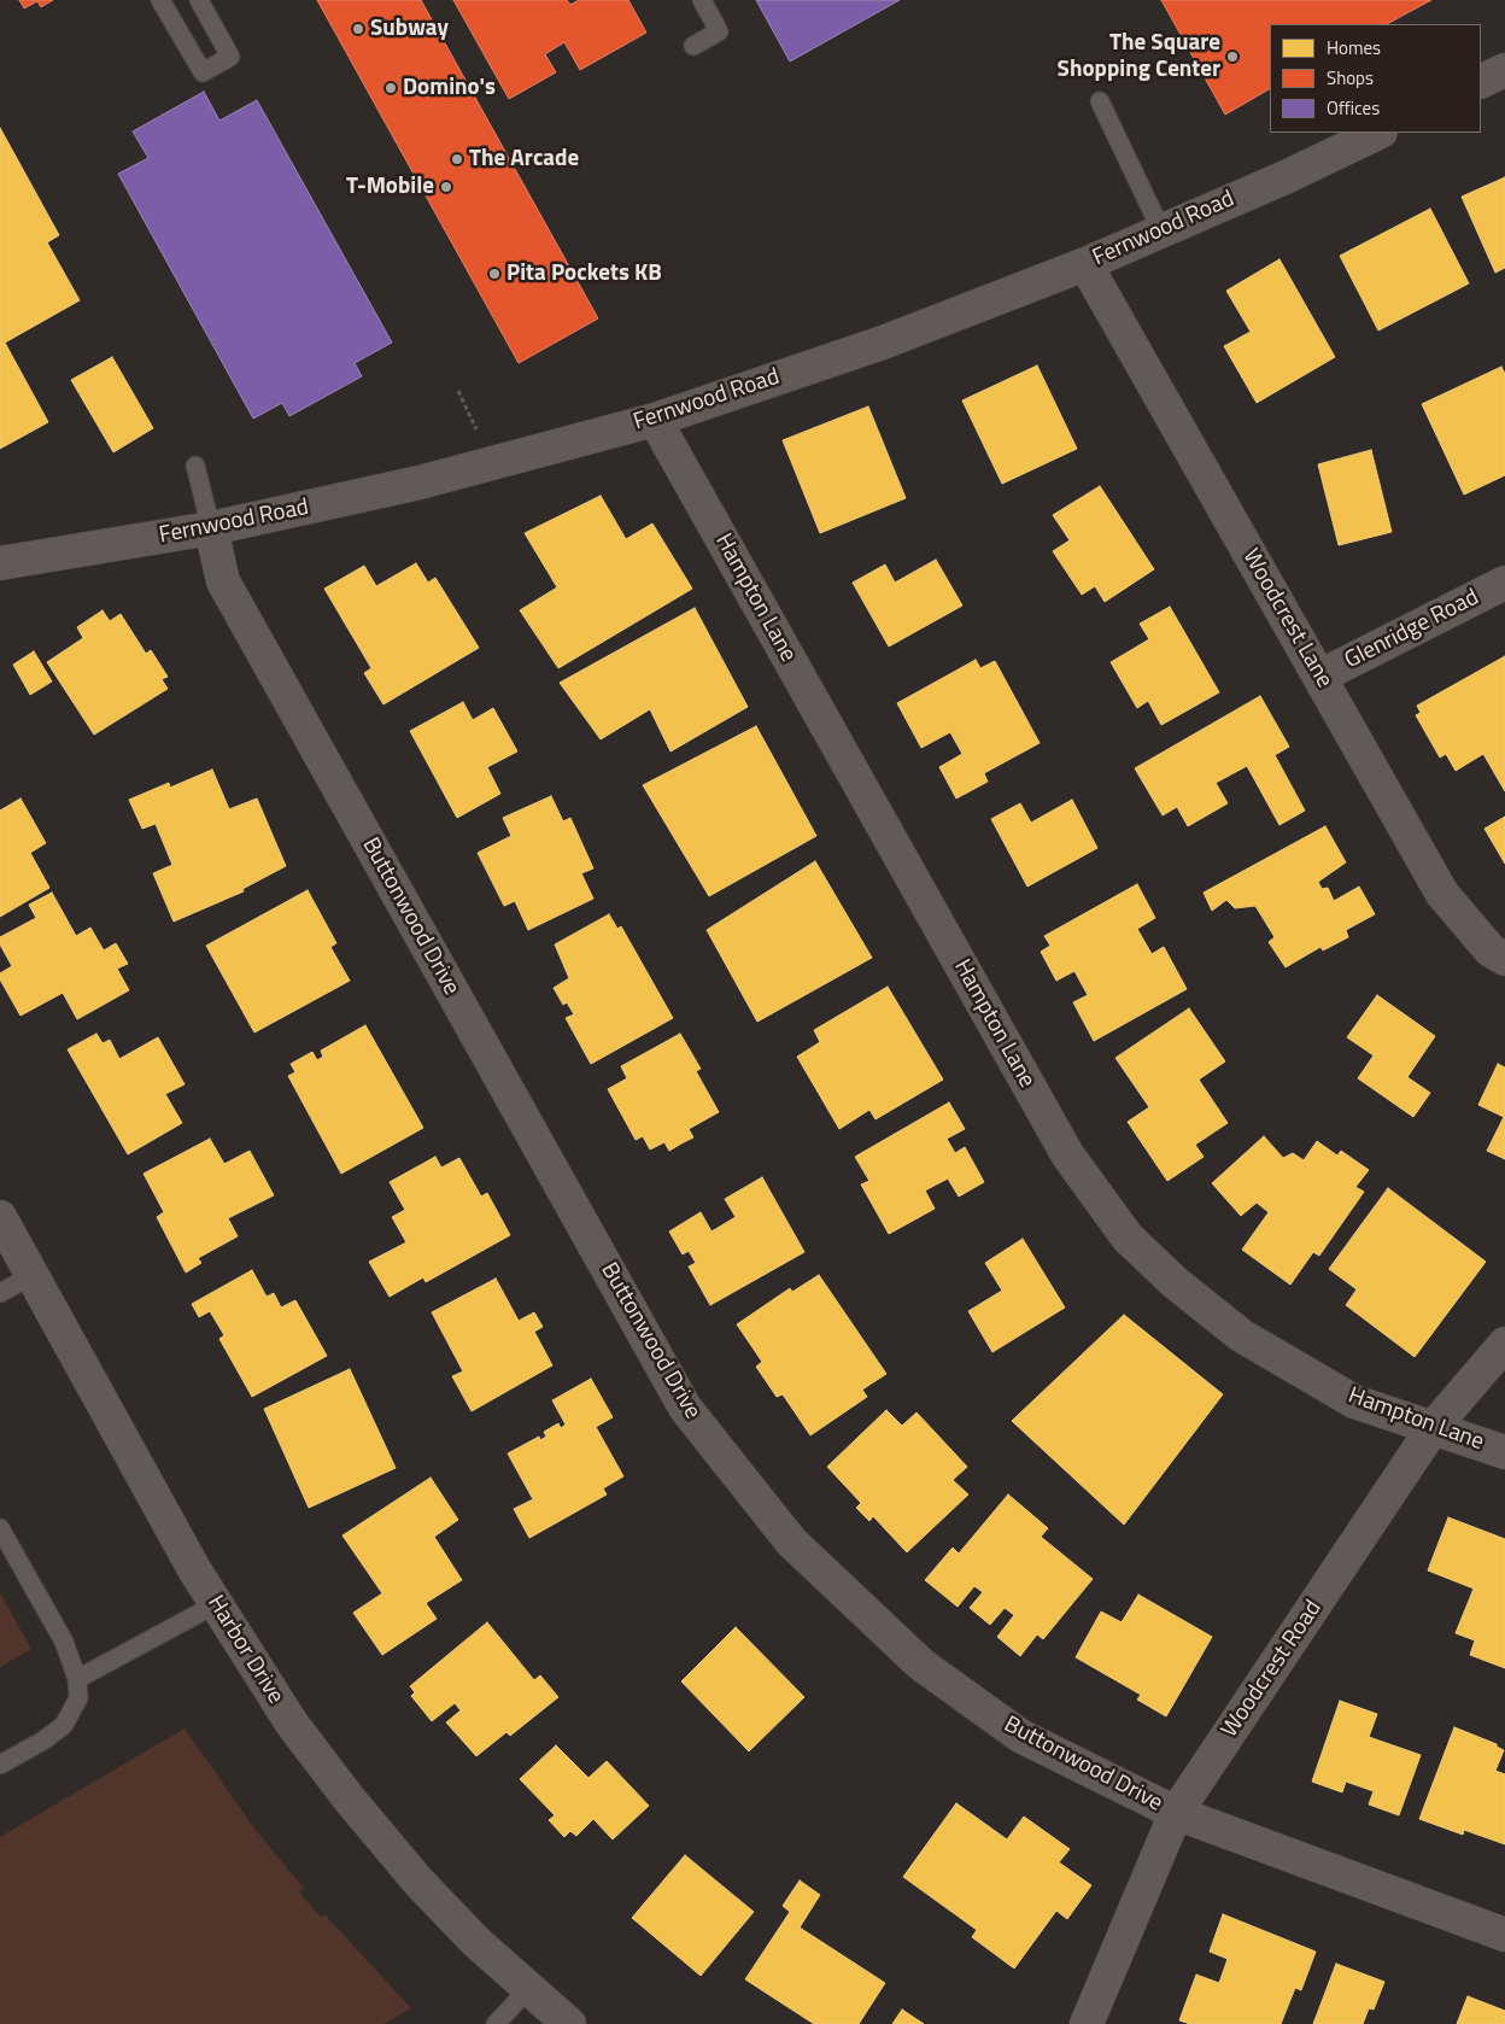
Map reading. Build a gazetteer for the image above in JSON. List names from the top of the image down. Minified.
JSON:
{"streets":{"street":["Fernwood Road","Hampton Lane","Woodcrest Lane","Glenridge Road","Buttonwood Drive","Harbor Drive","Woodcrest Road"]},"crossings":[["Fernwood Road","Hampton Lane"],["Fernwood Road","Woodcrest Lane"],["Fernwood Road","Buttonwood Drive"],["Hampton Lane","Woodcrest Road"],["Woodcrest Lane","Glenridge Road"],["Buttonwood Drive","Woodcrest Road"]],"places":["Subway","The Square Shopping Center","Domino's","The Arcade","T-Mobile","Pita Pockets KB"],"legend":["Homes","Shops","Offices"]}
